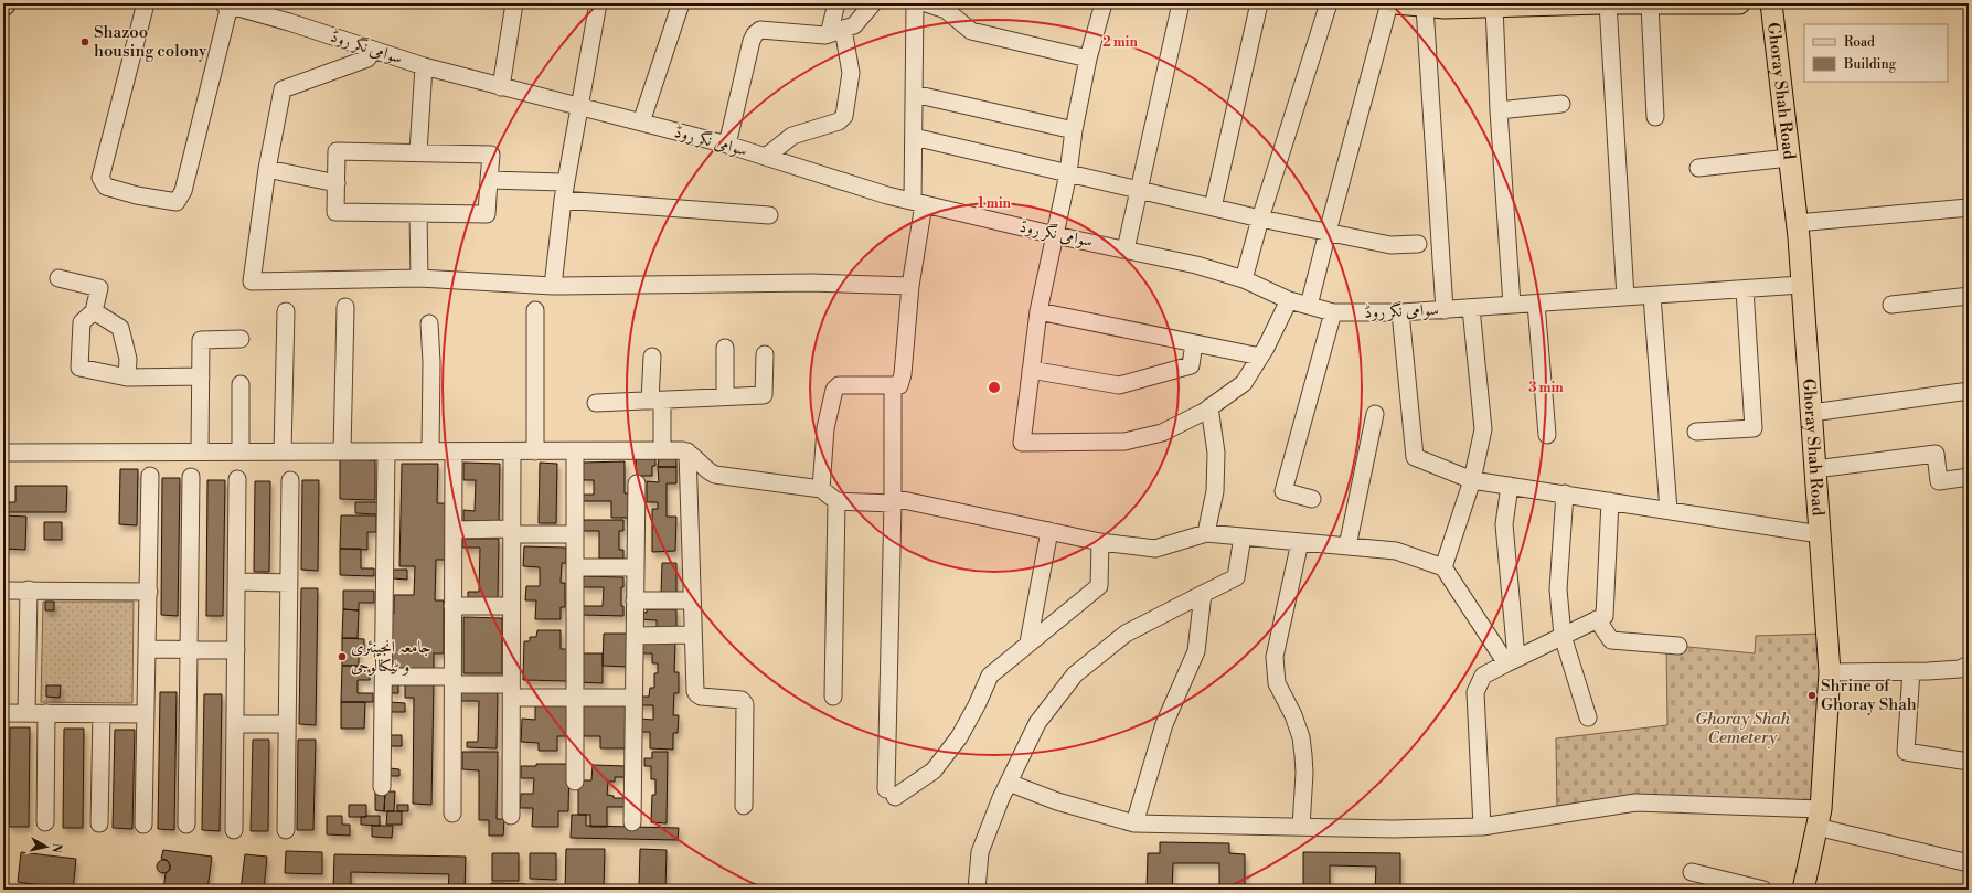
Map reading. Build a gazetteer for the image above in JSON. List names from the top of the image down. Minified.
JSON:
{"streets":{"main road":["Ghoray Shah Road"],"street":["سوامی نگر روڈ"]},"crossings":[["سوامی نگر روڈ","Ghoray Shah Road"]],"parks":["Ghoray Shah Cemetery"],"places":["Shazoo housing colony","جامعہ انجینئری و ٹیکنالوجی","Shrine of Ghoray Shah"],"legend":["Road","Building"],"north":"right","rings":["2 min","1 min","3 min"]}
